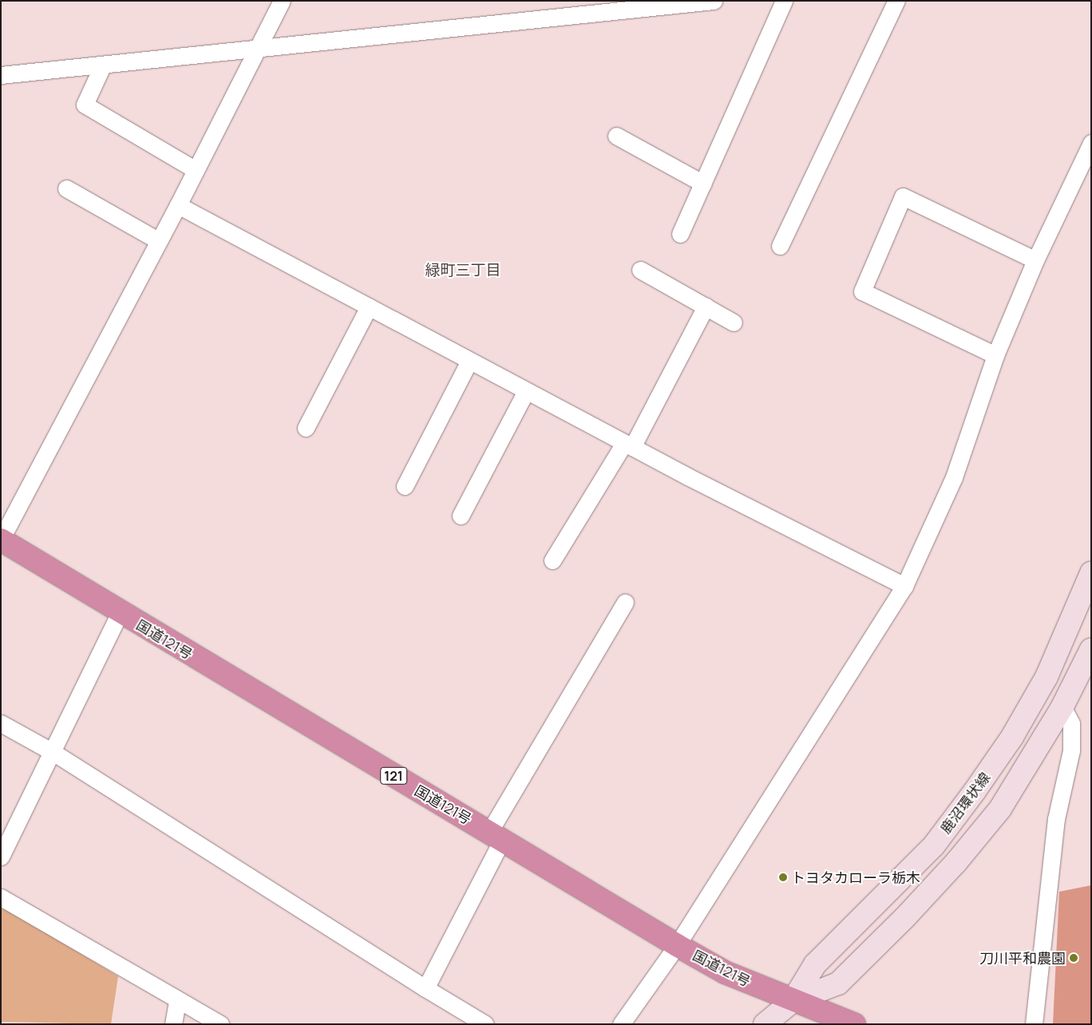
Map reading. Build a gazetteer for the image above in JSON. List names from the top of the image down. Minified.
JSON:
{"streets":{"highway":["国道121号","121"],"main road":["鹿沼環状線"]},"crossings":[["国道121号","鹿沼環状線"]],"districts":["緑町三丁目"],"places":["トヨタカローラ栃木","刀川平和農園"]}
